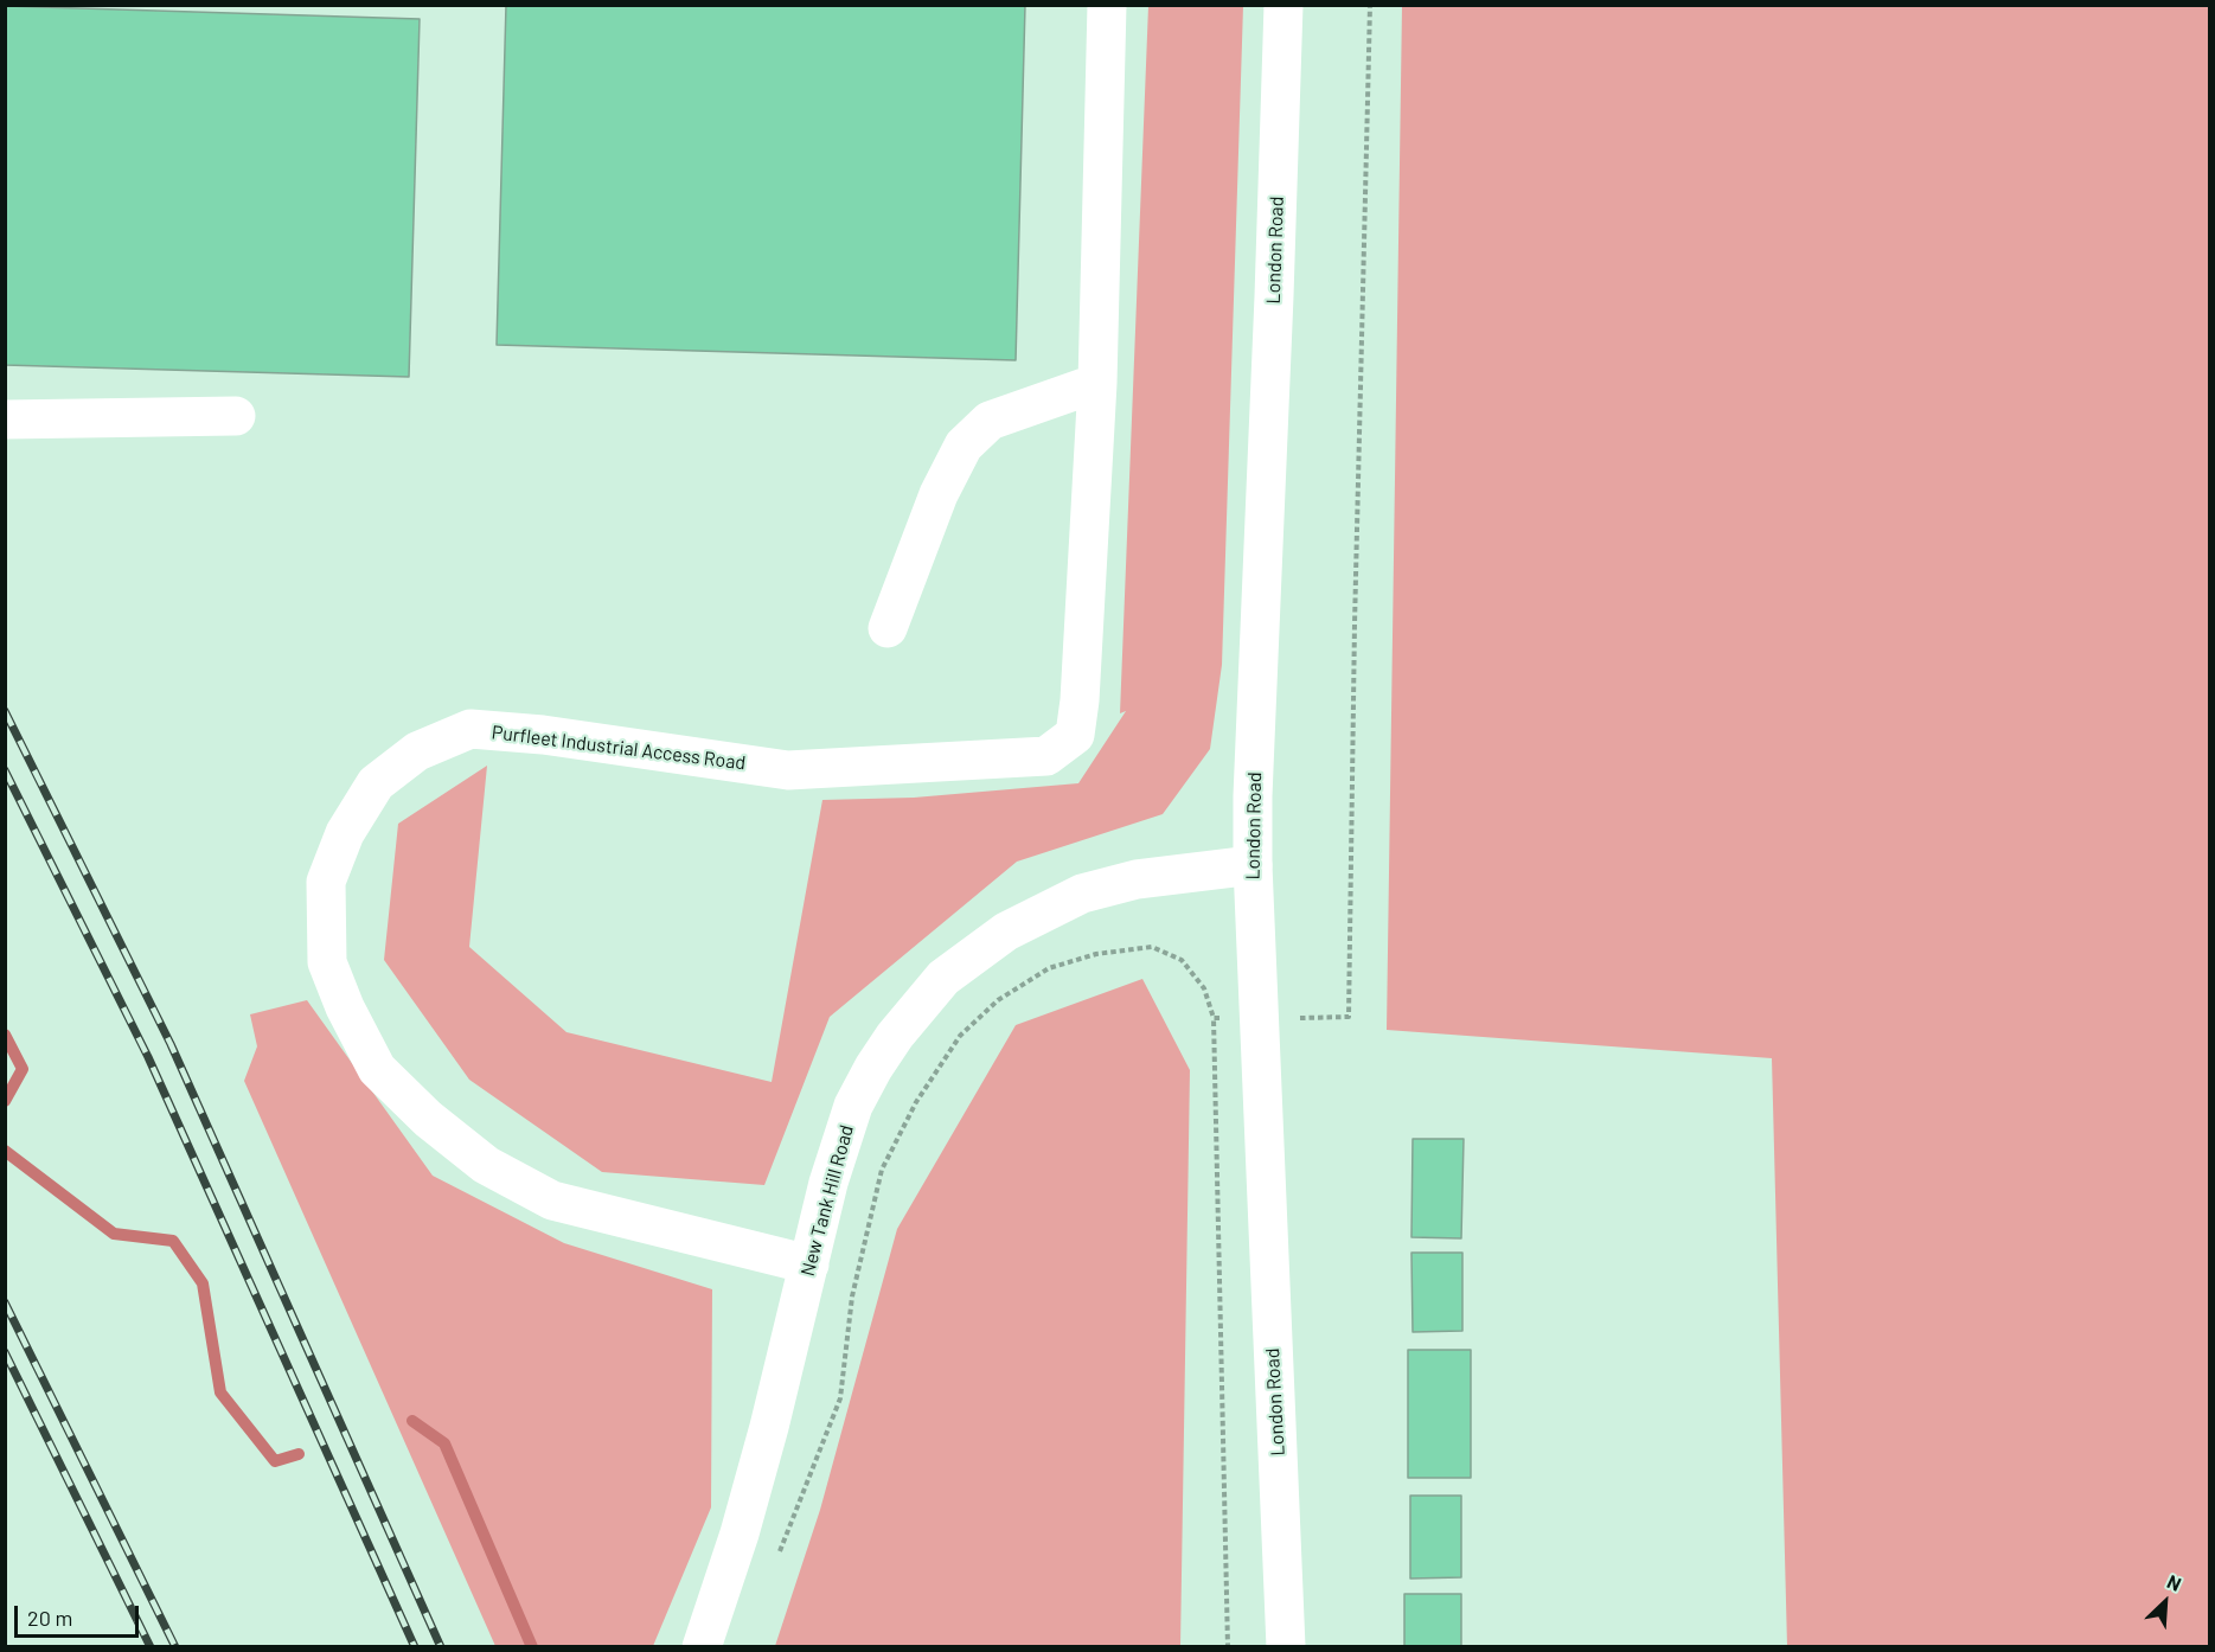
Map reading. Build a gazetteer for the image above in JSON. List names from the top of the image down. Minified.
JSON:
{"streets":{"street":["London Road","Purfleet Industrial Access Road","New Tank Hill Road"]},"crossings":[["London Road","New Tank Hill Road"],["Purfleet Industrial Access Road","New Tank Hill Road"]],"scale_bar":"20 m","north":"top right"}
